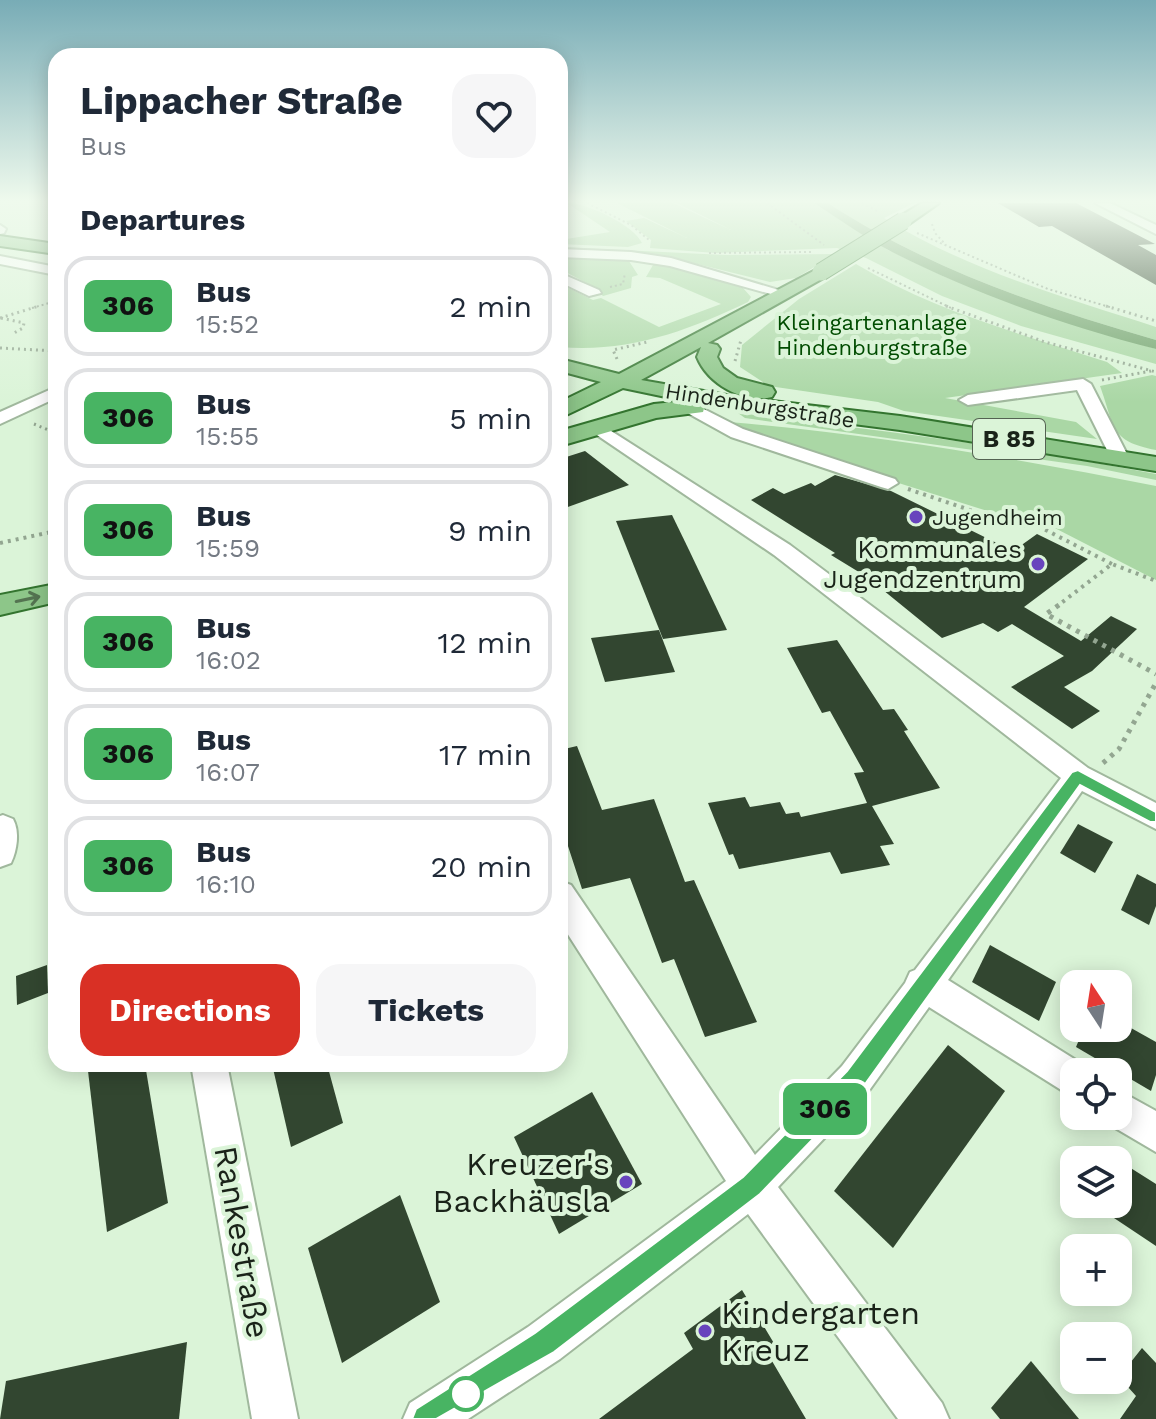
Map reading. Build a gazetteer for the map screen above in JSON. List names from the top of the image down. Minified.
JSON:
{"streets":{"main road":["Hindenburgstraße","B 85"],"street":["Rankestraße"]},"crossings":[["Hindenburgstraße","B 85"]],"parks":["Kleingartenanlage Hindenburgstraße"],"places":["Jugendheim","Kommunales Jugendzentrum","Kreuzer's Backhäusla","Kindergarten Kreuz"],"lines":["bus line 306"],"north":"top","page":{"on_map":"306","heading":[["Lippacher Straße","Bus"],"Departures"],"list":[{"mark":"306","name":"Bus","note":"15:52","value":"2 min"},{"mark":"306","name":"Bus","note":"15:55","value":"5 min"},{"mark":"306","name":"Bus","note":"15:59","value":"9 min"},{"mark":"306","name":"Bus","note":"16:02","value":"12 min"},{"mark":"306","name":"Bus","note":"16:07","value":"17 min"},{"mark":"306","name":"Bus","note":"16:10","value":"20 min"}],"buttons":["Directions","Tickets"],"map_buttons":["+","−"]}}
